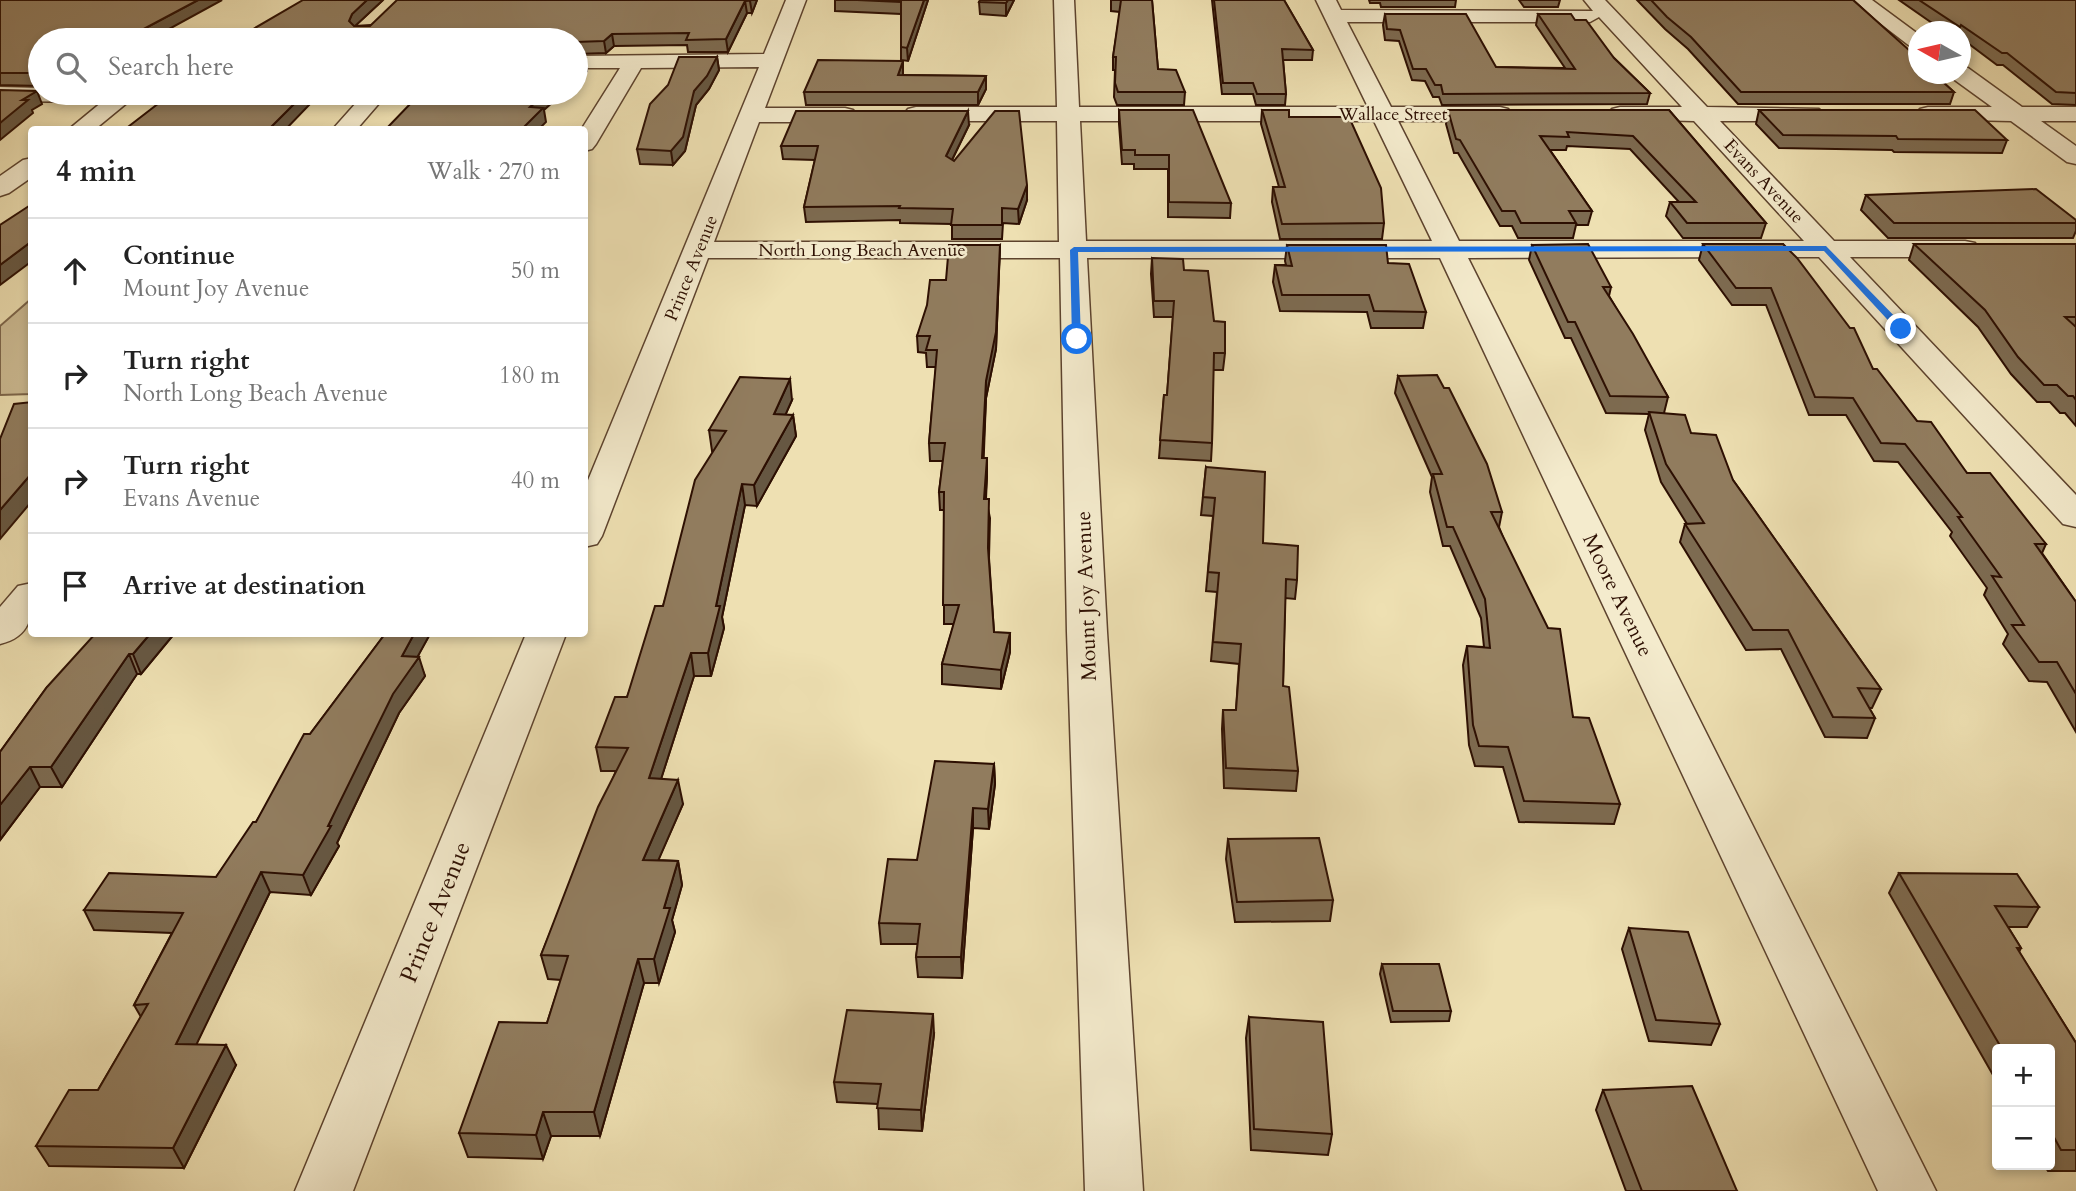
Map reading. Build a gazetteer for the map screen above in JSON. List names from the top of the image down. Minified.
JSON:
{"streets":{"street":["Wallace Street","Evans Avenue","North Long Beach Avenue","Prince Avenue","Moore Avenue","Mount Joy Avenue"]},"crossings":[["Wallace Street","Moore Avenue"],["Wallace Street","Mount Joy Avenue"],["Evans Avenue","North Long Beach Avenue"],["North Long Beach Avenue","Prince Avenue"],["North Long Beach Avenue","Moore Avenue"],["North Long Beach Avenue","Mount Joy Avenue"]],"north":"left","page":{"search":"Search here","heading":["4 min","Walk · 270 m"],"list":[["Continue","Mount Joy Avenue","50 m"],["Turn right","North Long Beach Avenue","180 m"],["Turn right","Evans Avenue","40 m"],"Arrive at destination"],"map_buttons":["+","−"]}}
